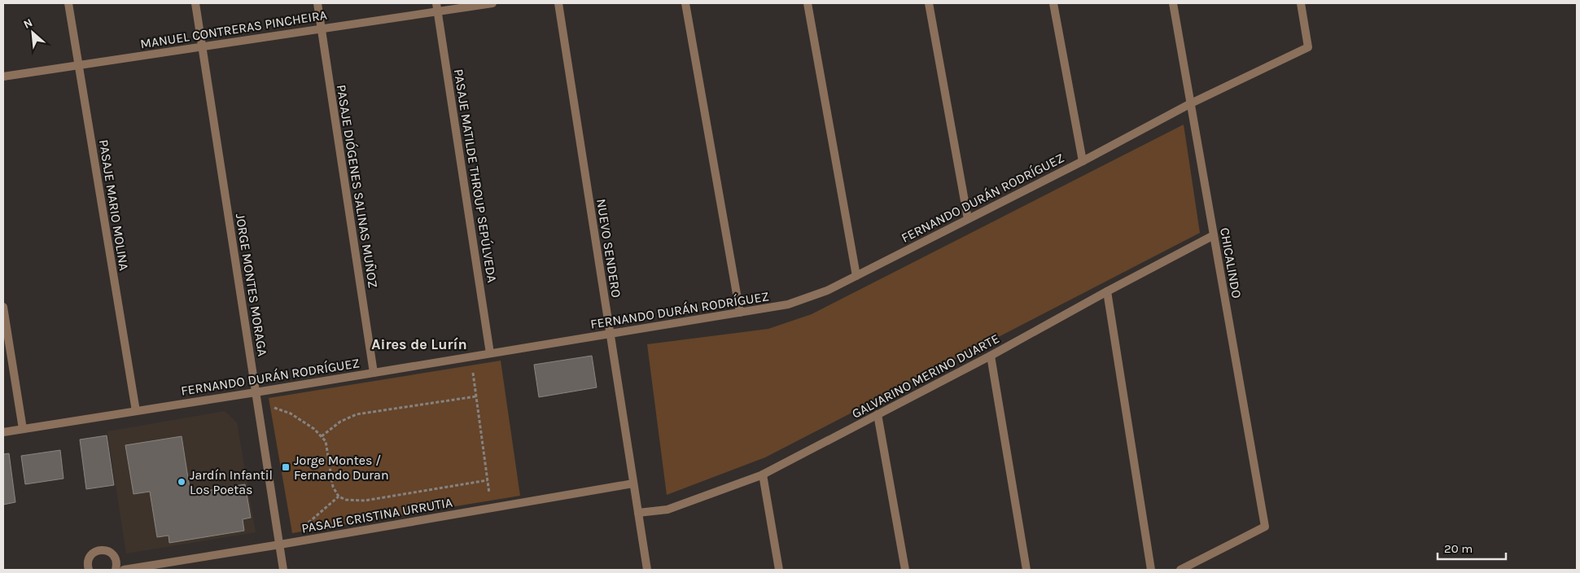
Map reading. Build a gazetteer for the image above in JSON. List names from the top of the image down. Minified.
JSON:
{"streets":{"street":["MANUEL CONTRERAS PINCHEIRA","PASAJE MATILDE THROUP SEPÚLVEDA","PASAJE DIÓGENES SALINAS MUÑOZ","FERNANDO DURÁN RODRÍGUEZ","PASAJE MARIO MOLINA","NUEVO SENDERO","CHICALINDO","JORGE MONTES MORAGA","GALVARINO MERINO DUARTE","PASAJE CRISTINA URRUTIA"]},"crossings":[["MANUEL CONTRERAS PINCHEIRA","PASAJE MATILDE THROUP SEPÚLVEDA"],["MANUEL CONTRERAS PINCHEIRA","PASAJE DIÓGENES SALINAS MUÑOZ"],["MANUEL CONTRERAS PINCHEIRA","PASAJE MARIO MOLINA"],["MANUEL CONTRERAS PINCHEIRA","JORGE MONTES MORAGA"],["PASAJE MATILDE THROUP SEPÚLVEDA","FERNANDO DURÁN RODRÍGUEZ"],["PASAJE DIÓGENES SALINAS MUÑOZ","FERNANDO DURÁN RODRÍGUEZ"],["FERNANDO DURÁN RODRÍGUEZ","PASAJE MARIO MOLINA"],["FERNANDO DURÁN RODRÍGUEZ","NUEVO SENDERO"],["FERNANDO DURÁN RODRÍGUEZ","CHICALINDO"],["FERNANDO DURÁN RODRÍGUEZ","JORGE MONTES MORAGA"],["NUEVO SENDERO","GALVARINO MERINO DUARTE"],["NUEVO SENDERO","PASAJE CRISTINA URRUTIA"],["CHICALINDO","GALVARINO MERINO DUARTE"],["JORGE MONTES MORAGA","PASAJE CRISTINA URRUTIA"]],"districts":["Aires de Lurín"],"places":{"transit":["Jorge Montes / Fernando Duran"],"other":["Jardín Infantil Los Poetas"]},"scale_bar":"20 m","north":"top left"}
